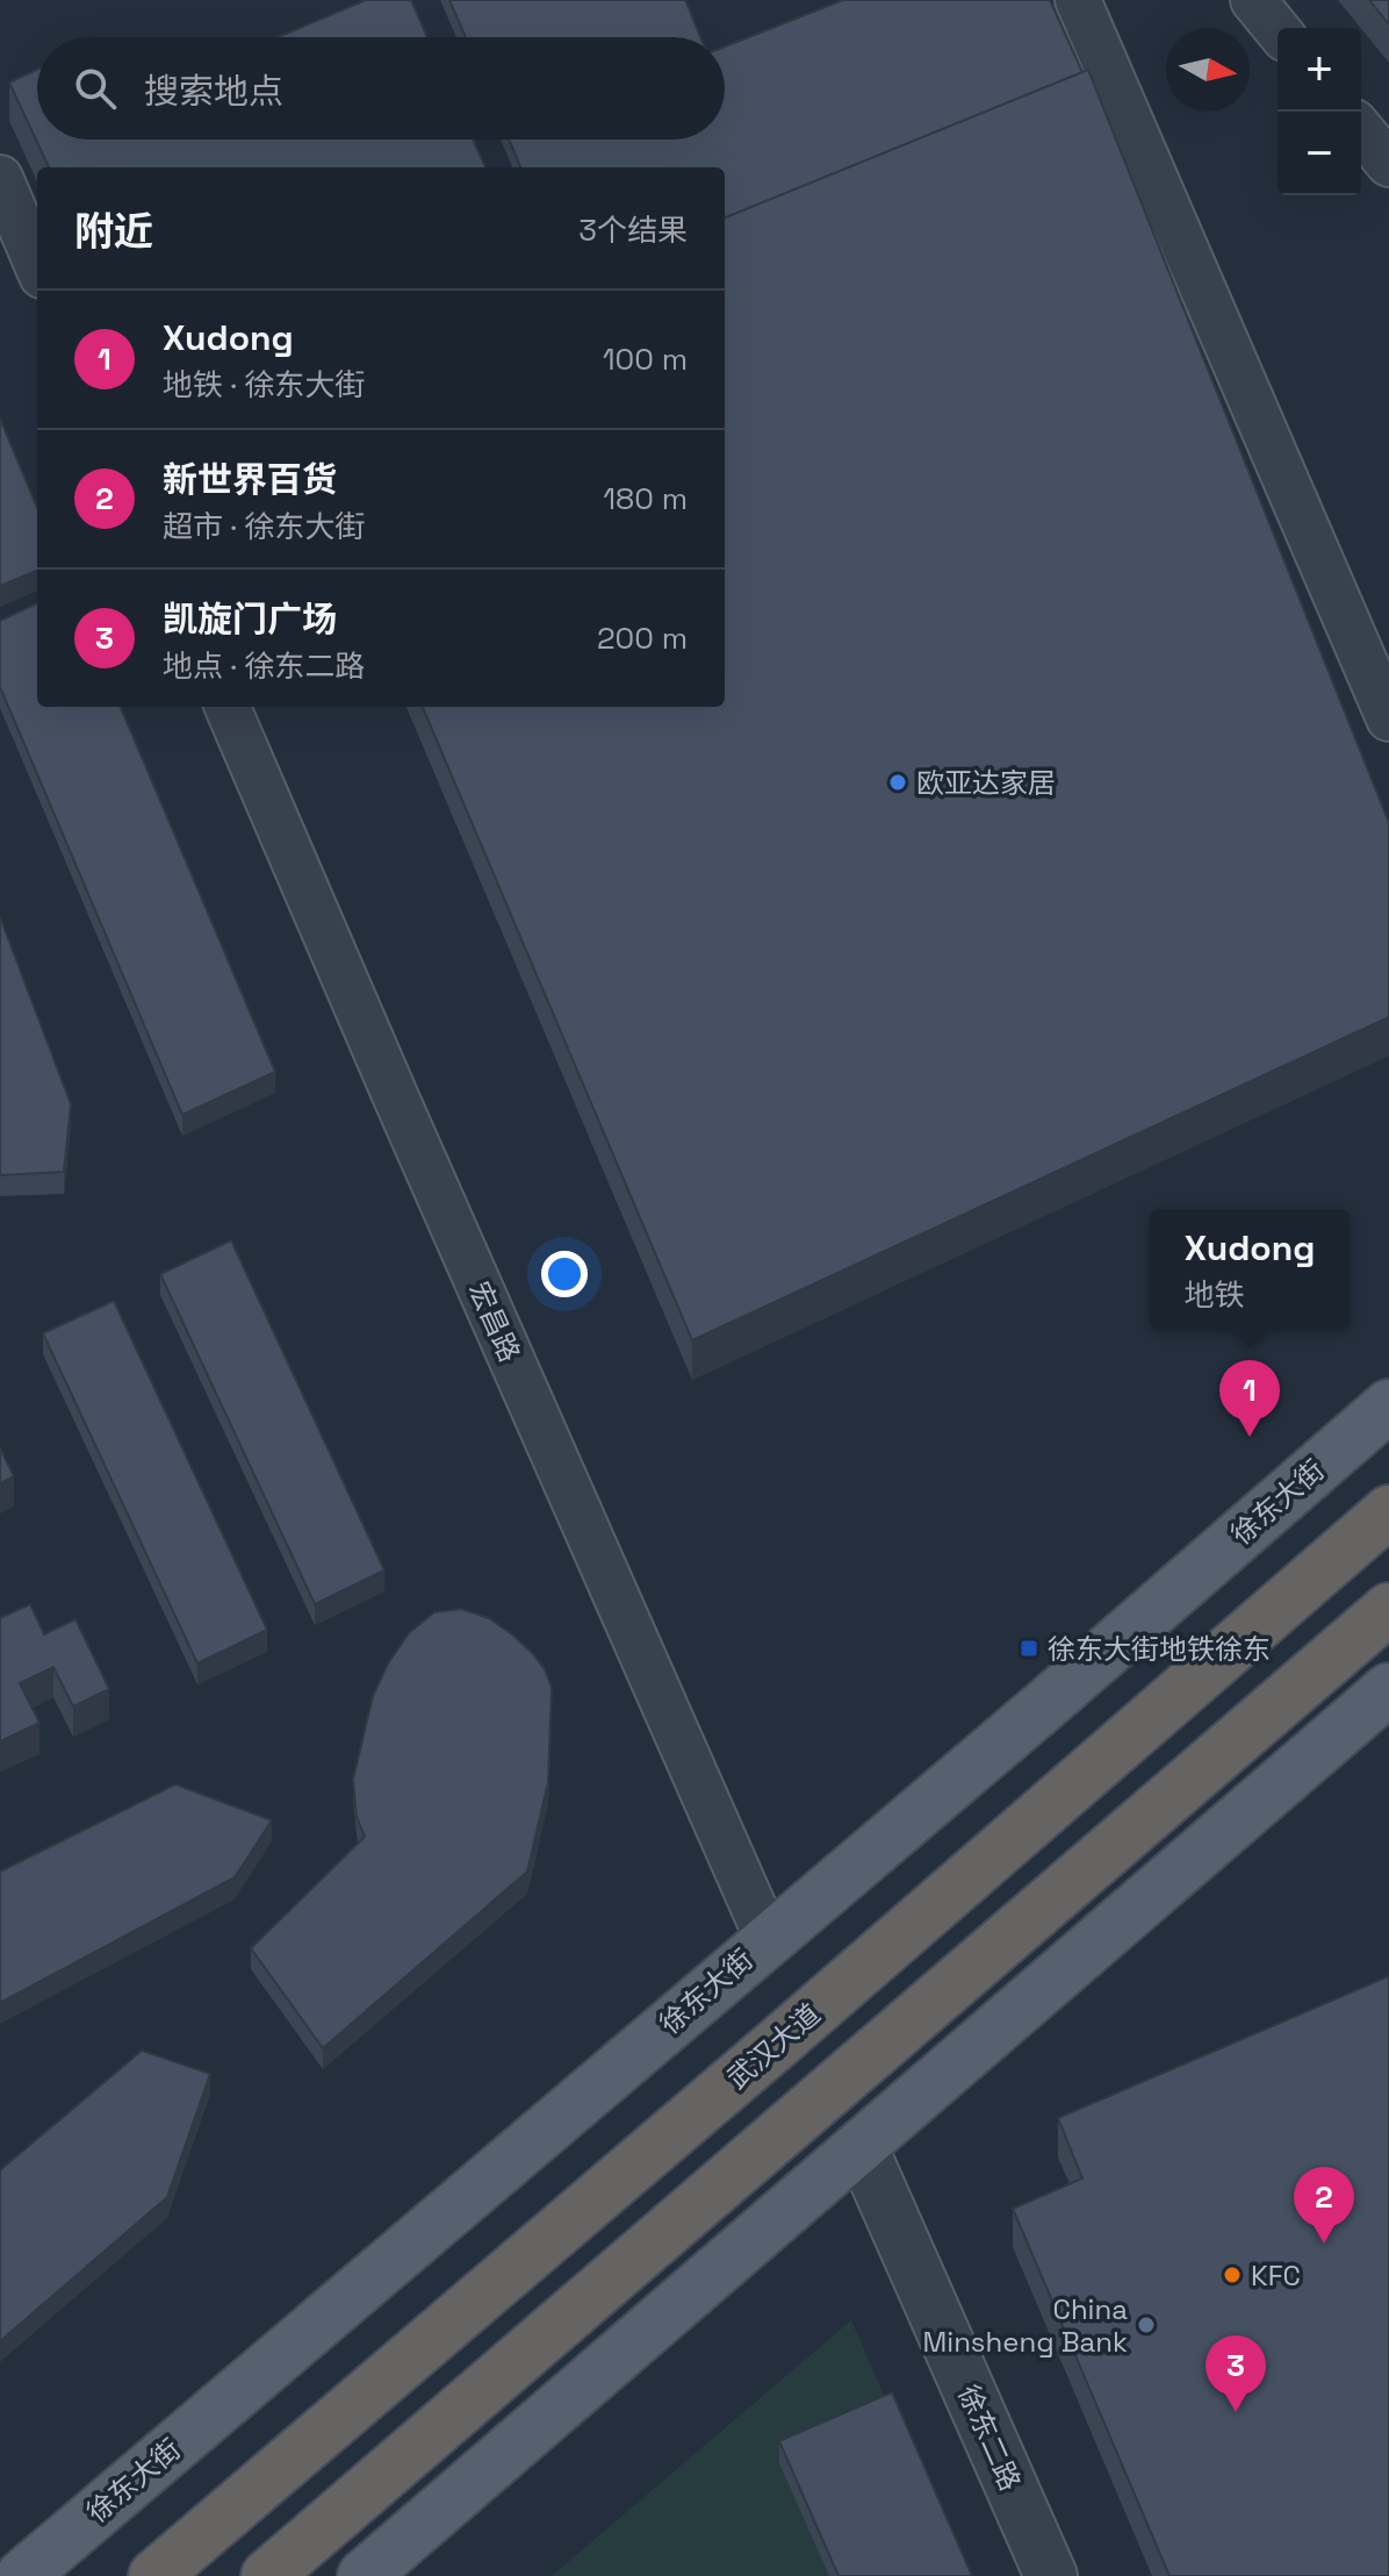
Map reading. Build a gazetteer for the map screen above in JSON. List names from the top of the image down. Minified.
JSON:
{"streets":{"highway":["武汉大道"],"main road":["徐东大街"],"street":["宏昌路","徐东二路"]},"crossings":[["宏昌路","徐东大街"]],"places":{"other":["欧亚达家居","KFC","China Minsheng Bank"],"transit":["徐东大街地铁徐东"]},"north":"right","page":{"map_buttons":["+","−"],"search":"搜索地点","heading":["附近","3个结果"],"list":[{"mark":"1","name":"Xudong","note":"地铁 · 徐东大街","value":"100 m"},{"mark":"2","name":"新世界百货","note":"超市 · 徐东大街","value":"180 m"},{"mark":"3","name":"凯旋门广场","note":"地点 · 徐东二路","value":"200 m"}],"popup":["Xudong","地铁"],"pins":["1","2","3"]}}
